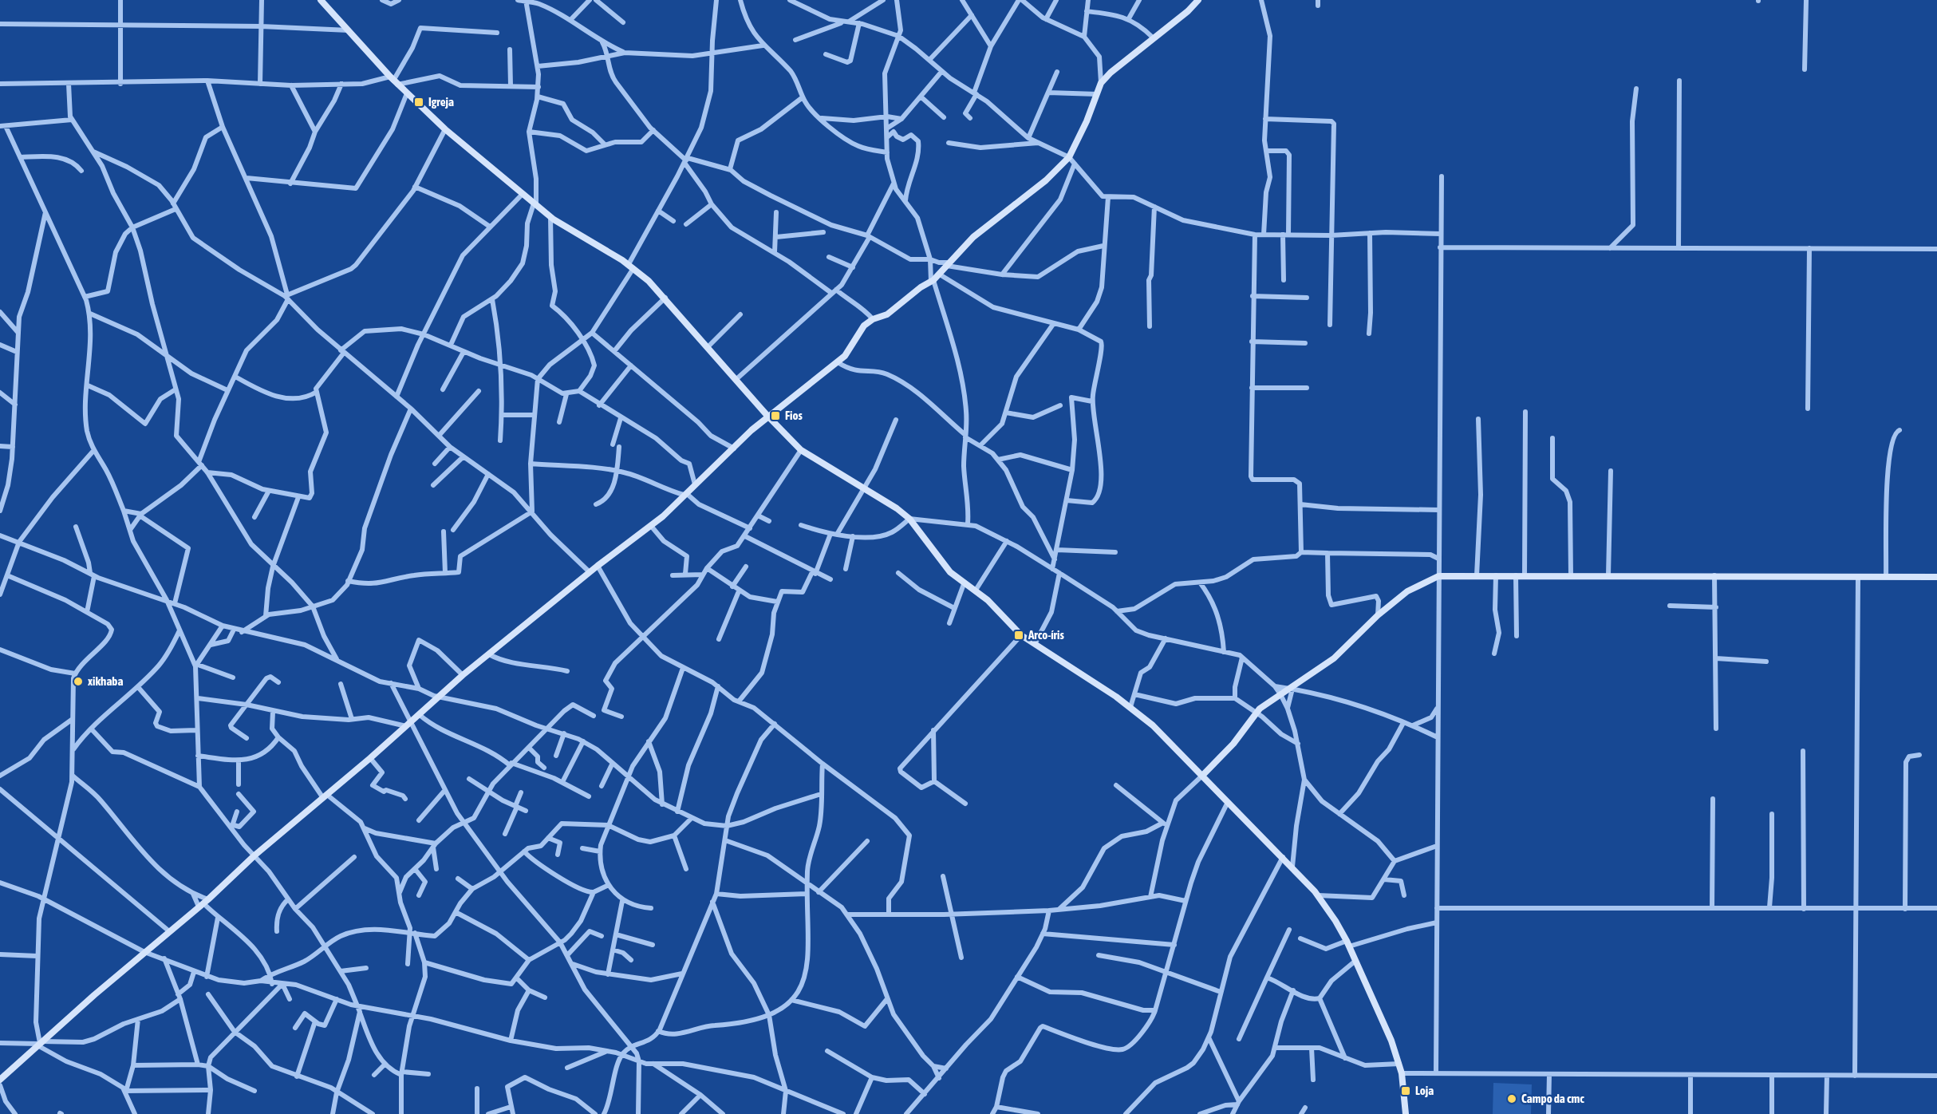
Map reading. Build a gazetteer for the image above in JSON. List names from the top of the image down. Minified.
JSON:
{"places":{"transit":["Igreja","Fios","Arco-íris","Loja"],"other":["xikhaba","Campo da cmc"]}}
